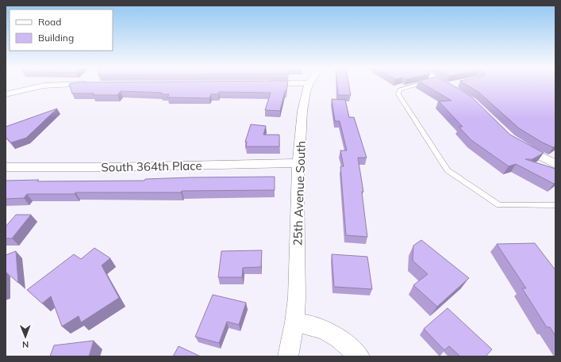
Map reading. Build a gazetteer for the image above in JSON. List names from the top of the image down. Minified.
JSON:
{"streets":{"street":["South 364th Place","25th Avenue South"]},"crossings":[["South 364th Place","25th Avenue South"]],"legend":["Road","Building"],"north":"bottom"}
